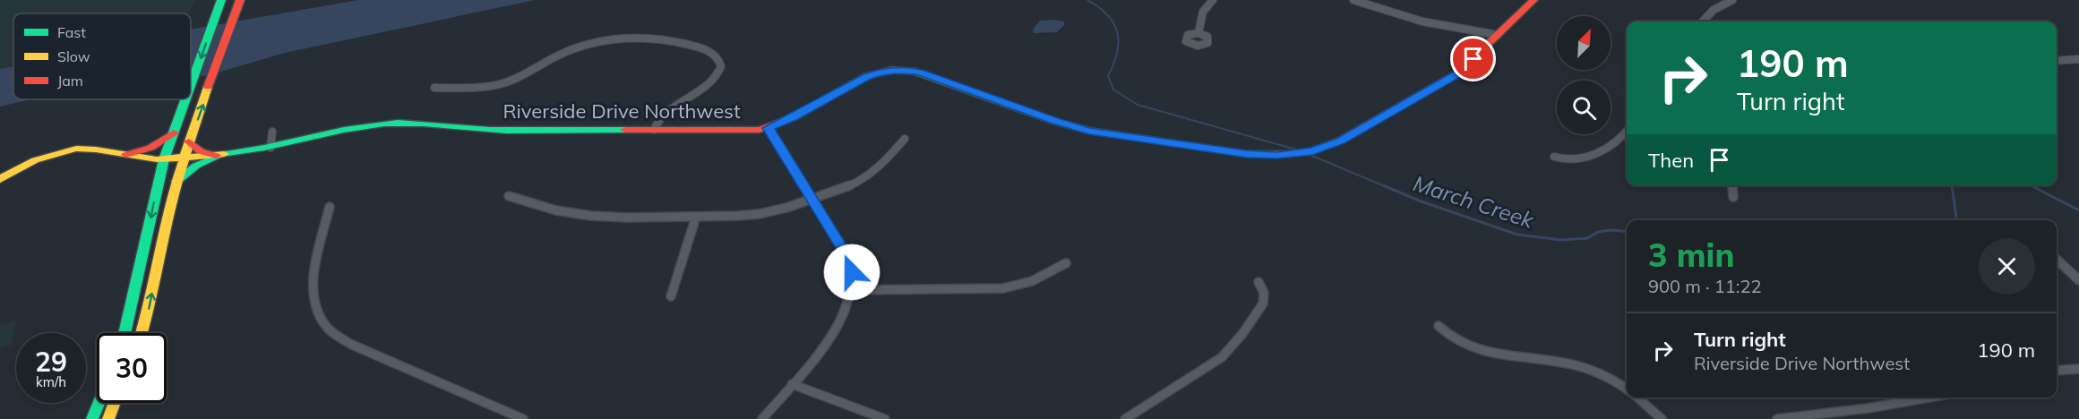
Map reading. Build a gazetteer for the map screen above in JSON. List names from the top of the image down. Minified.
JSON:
{"streets":{"street":["Riverside Drive Northwest"]},"water":["March Creek"],"legend":["Fast","Slow","Jam"],"north":"top right","page":{"turn":["190 m","Turn right"],"then":"Then","heading":["3 min","900 m · 11:22"],"list":[{"name":"Turn right","note":"Riverside Drive Northwest","value":"190 m"}],"speed":"29 km/h","limit":"30"}}
